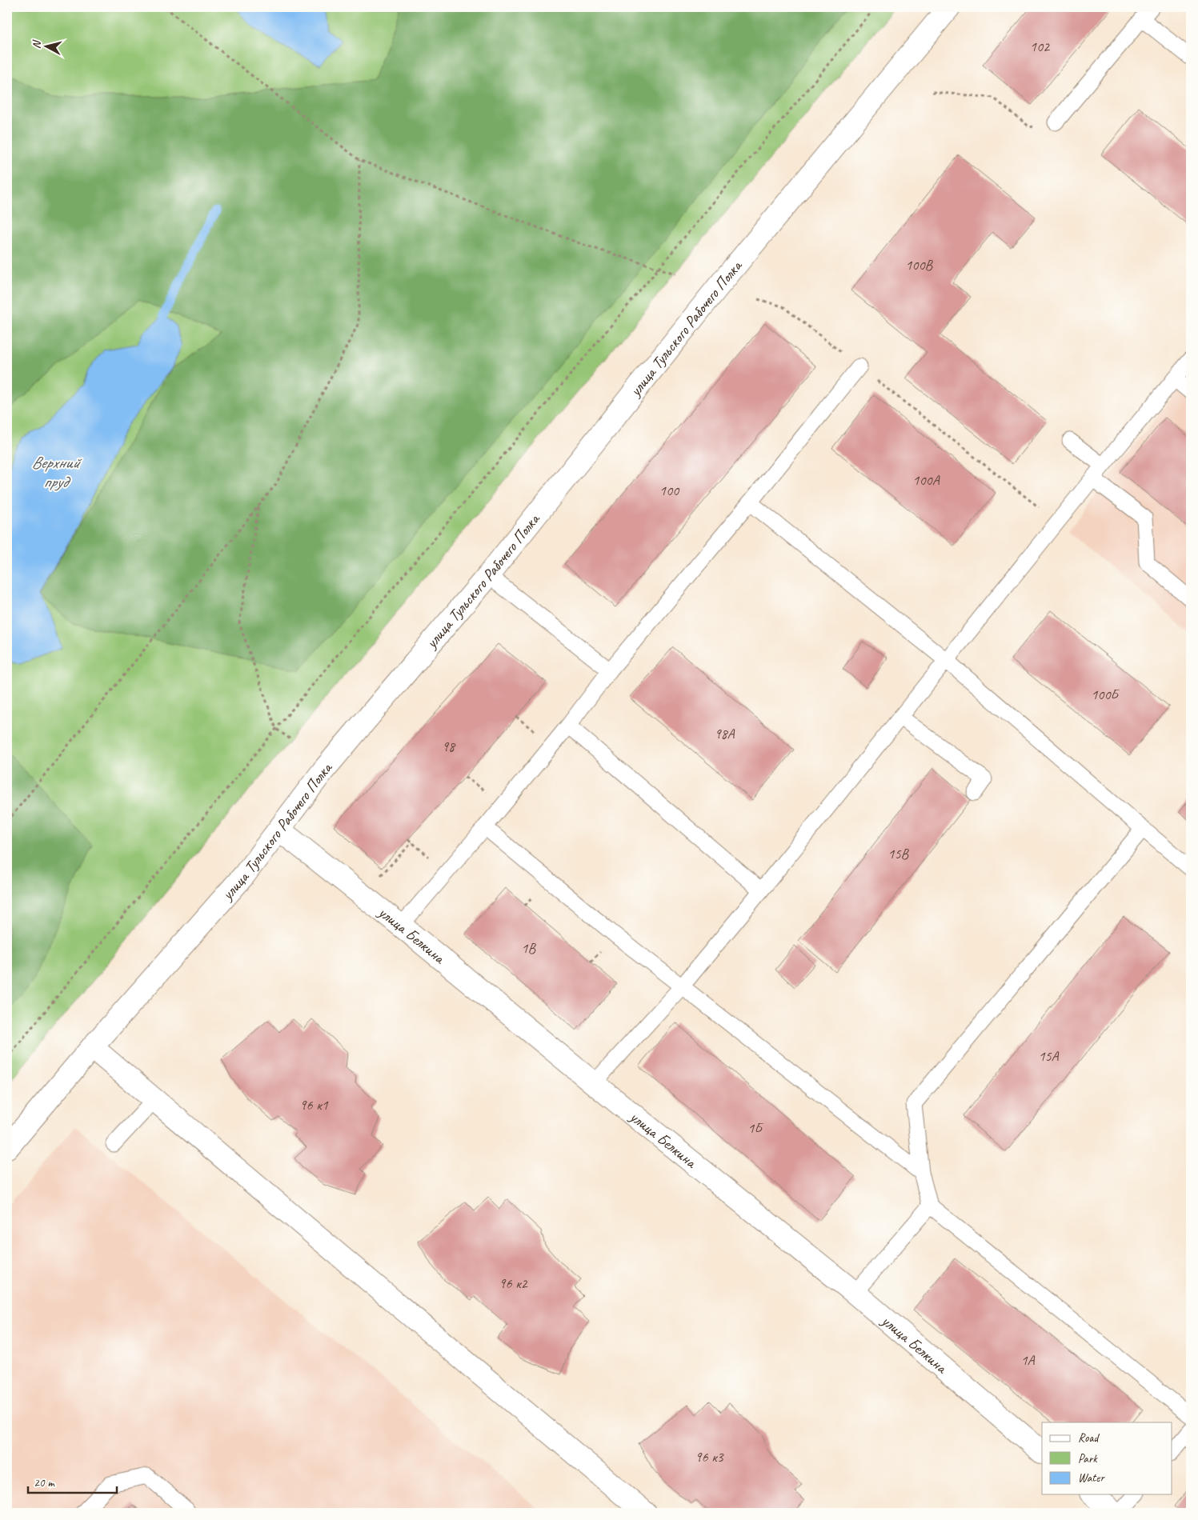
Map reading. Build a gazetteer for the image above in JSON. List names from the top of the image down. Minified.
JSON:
{"streets":{"street":["улица Тульского Рабочего Полка","улица Белкина"]},"crossings":[["улица Тульского Рабочего Полка","улица Белкина"]],"water":["Верхний пруд"],"house_numbers":["102","100В","100А","100","100Б","98А","98","15В","1В","15А","96 к1","1Б","96 к2","1А","96 к3"],"legend":["Road","Park","Water"],"scale_bar":"20 m","north":"left"}
